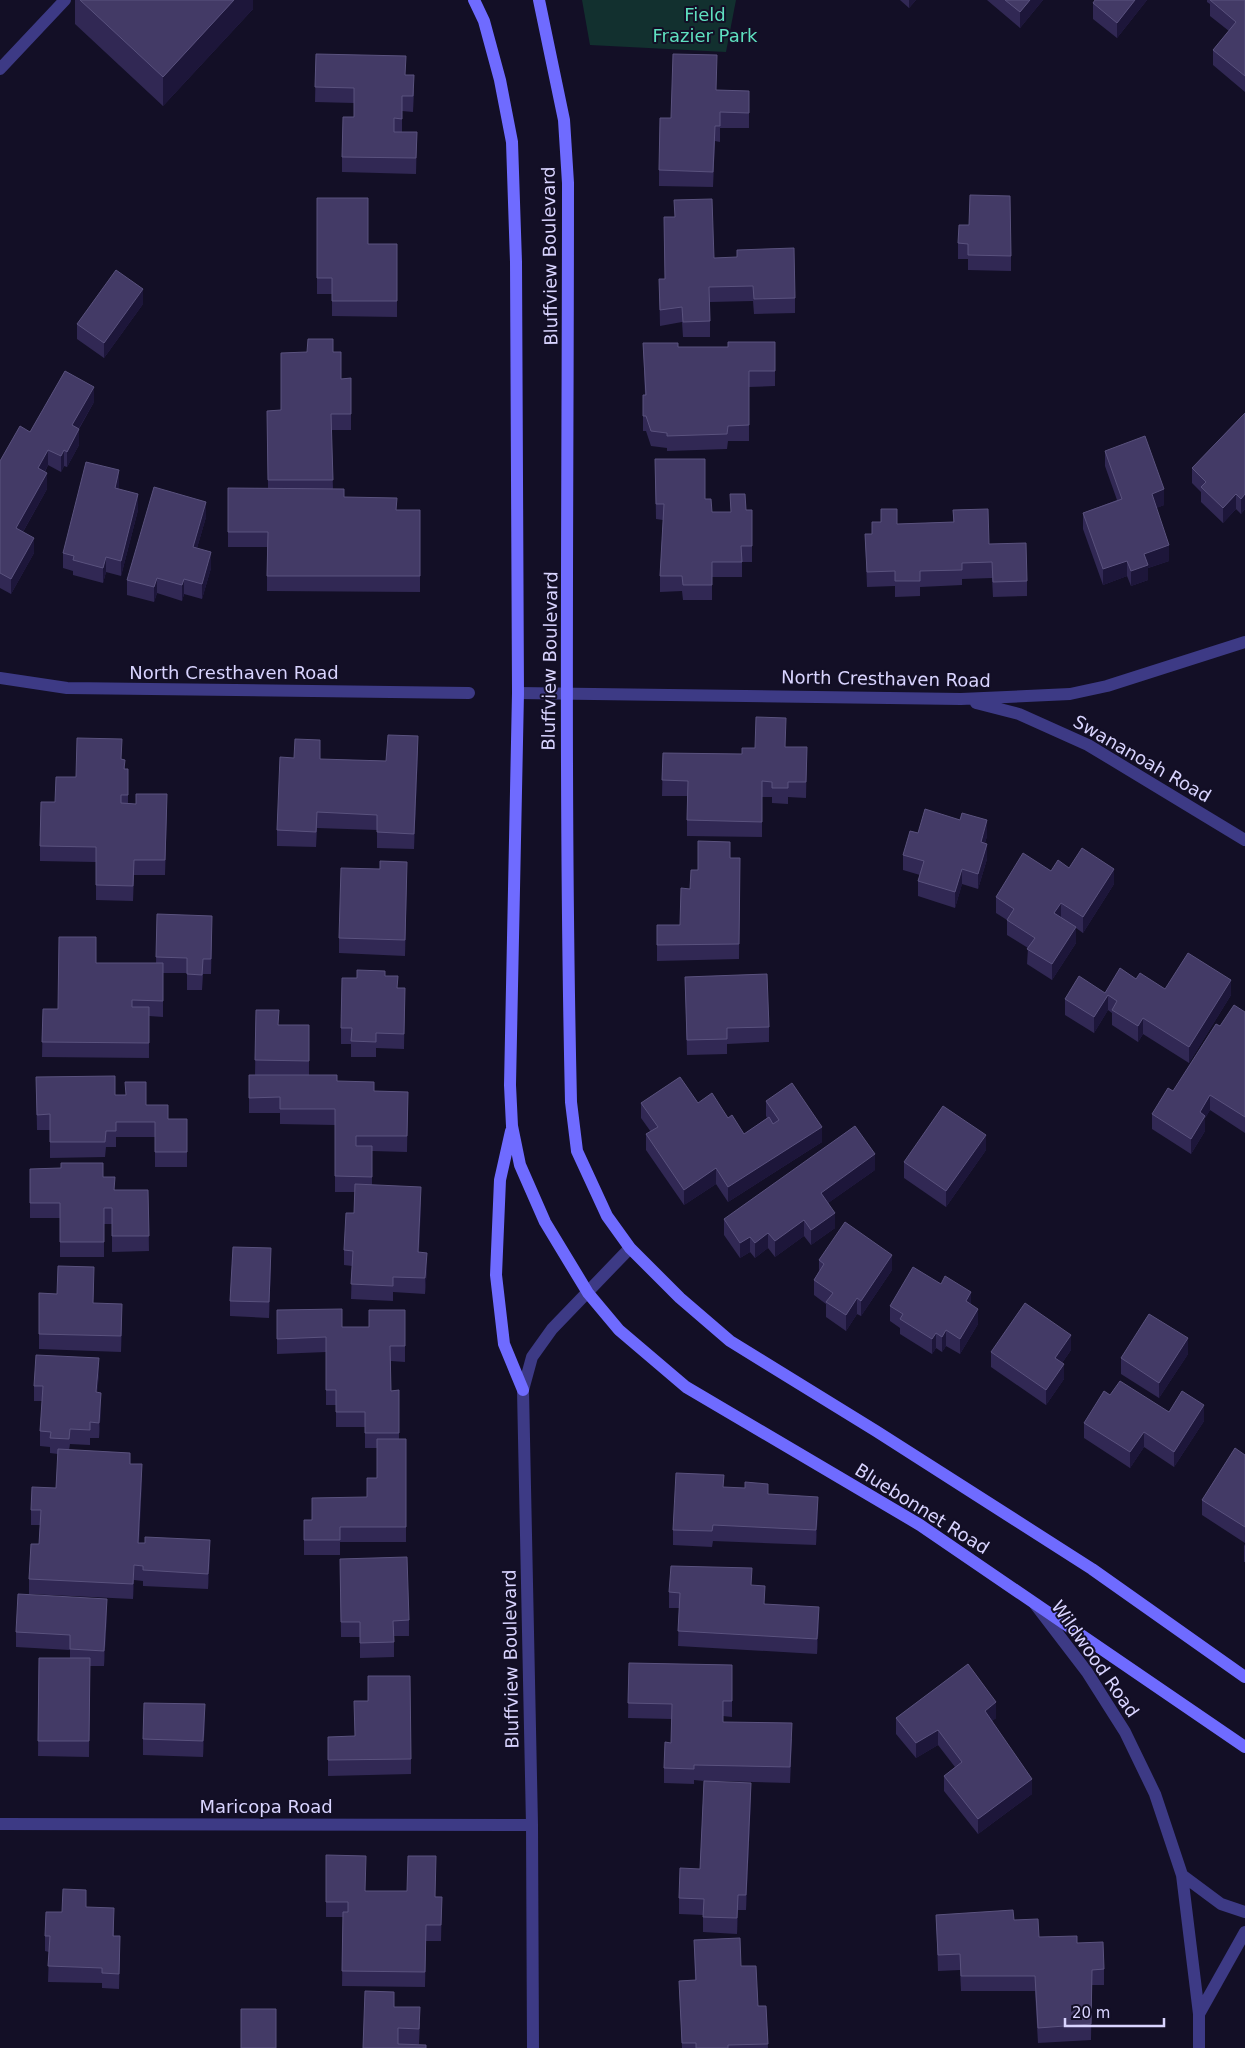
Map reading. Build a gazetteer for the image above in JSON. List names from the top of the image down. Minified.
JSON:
{"streets":{"main road":["Bluffview Boulevard","Bluebonnet Road"],"street":["North Cresthaven Road","Swananoah Road","Wildwood Road","Maricopa Road"]},"crossings":[["Bluffview Boulevard","North Cresthaven Road"],["Bluffview Boulevard","Bluebonnet Road"],["Bluffview Boulevard","Maricopa Road"],["North Cresthaven Road","Swananoah Road"],["Bluebonnet Road","Wildwood Road"]],"parks":["Field Frazier Park"],"scale_bar":"20 m"}
